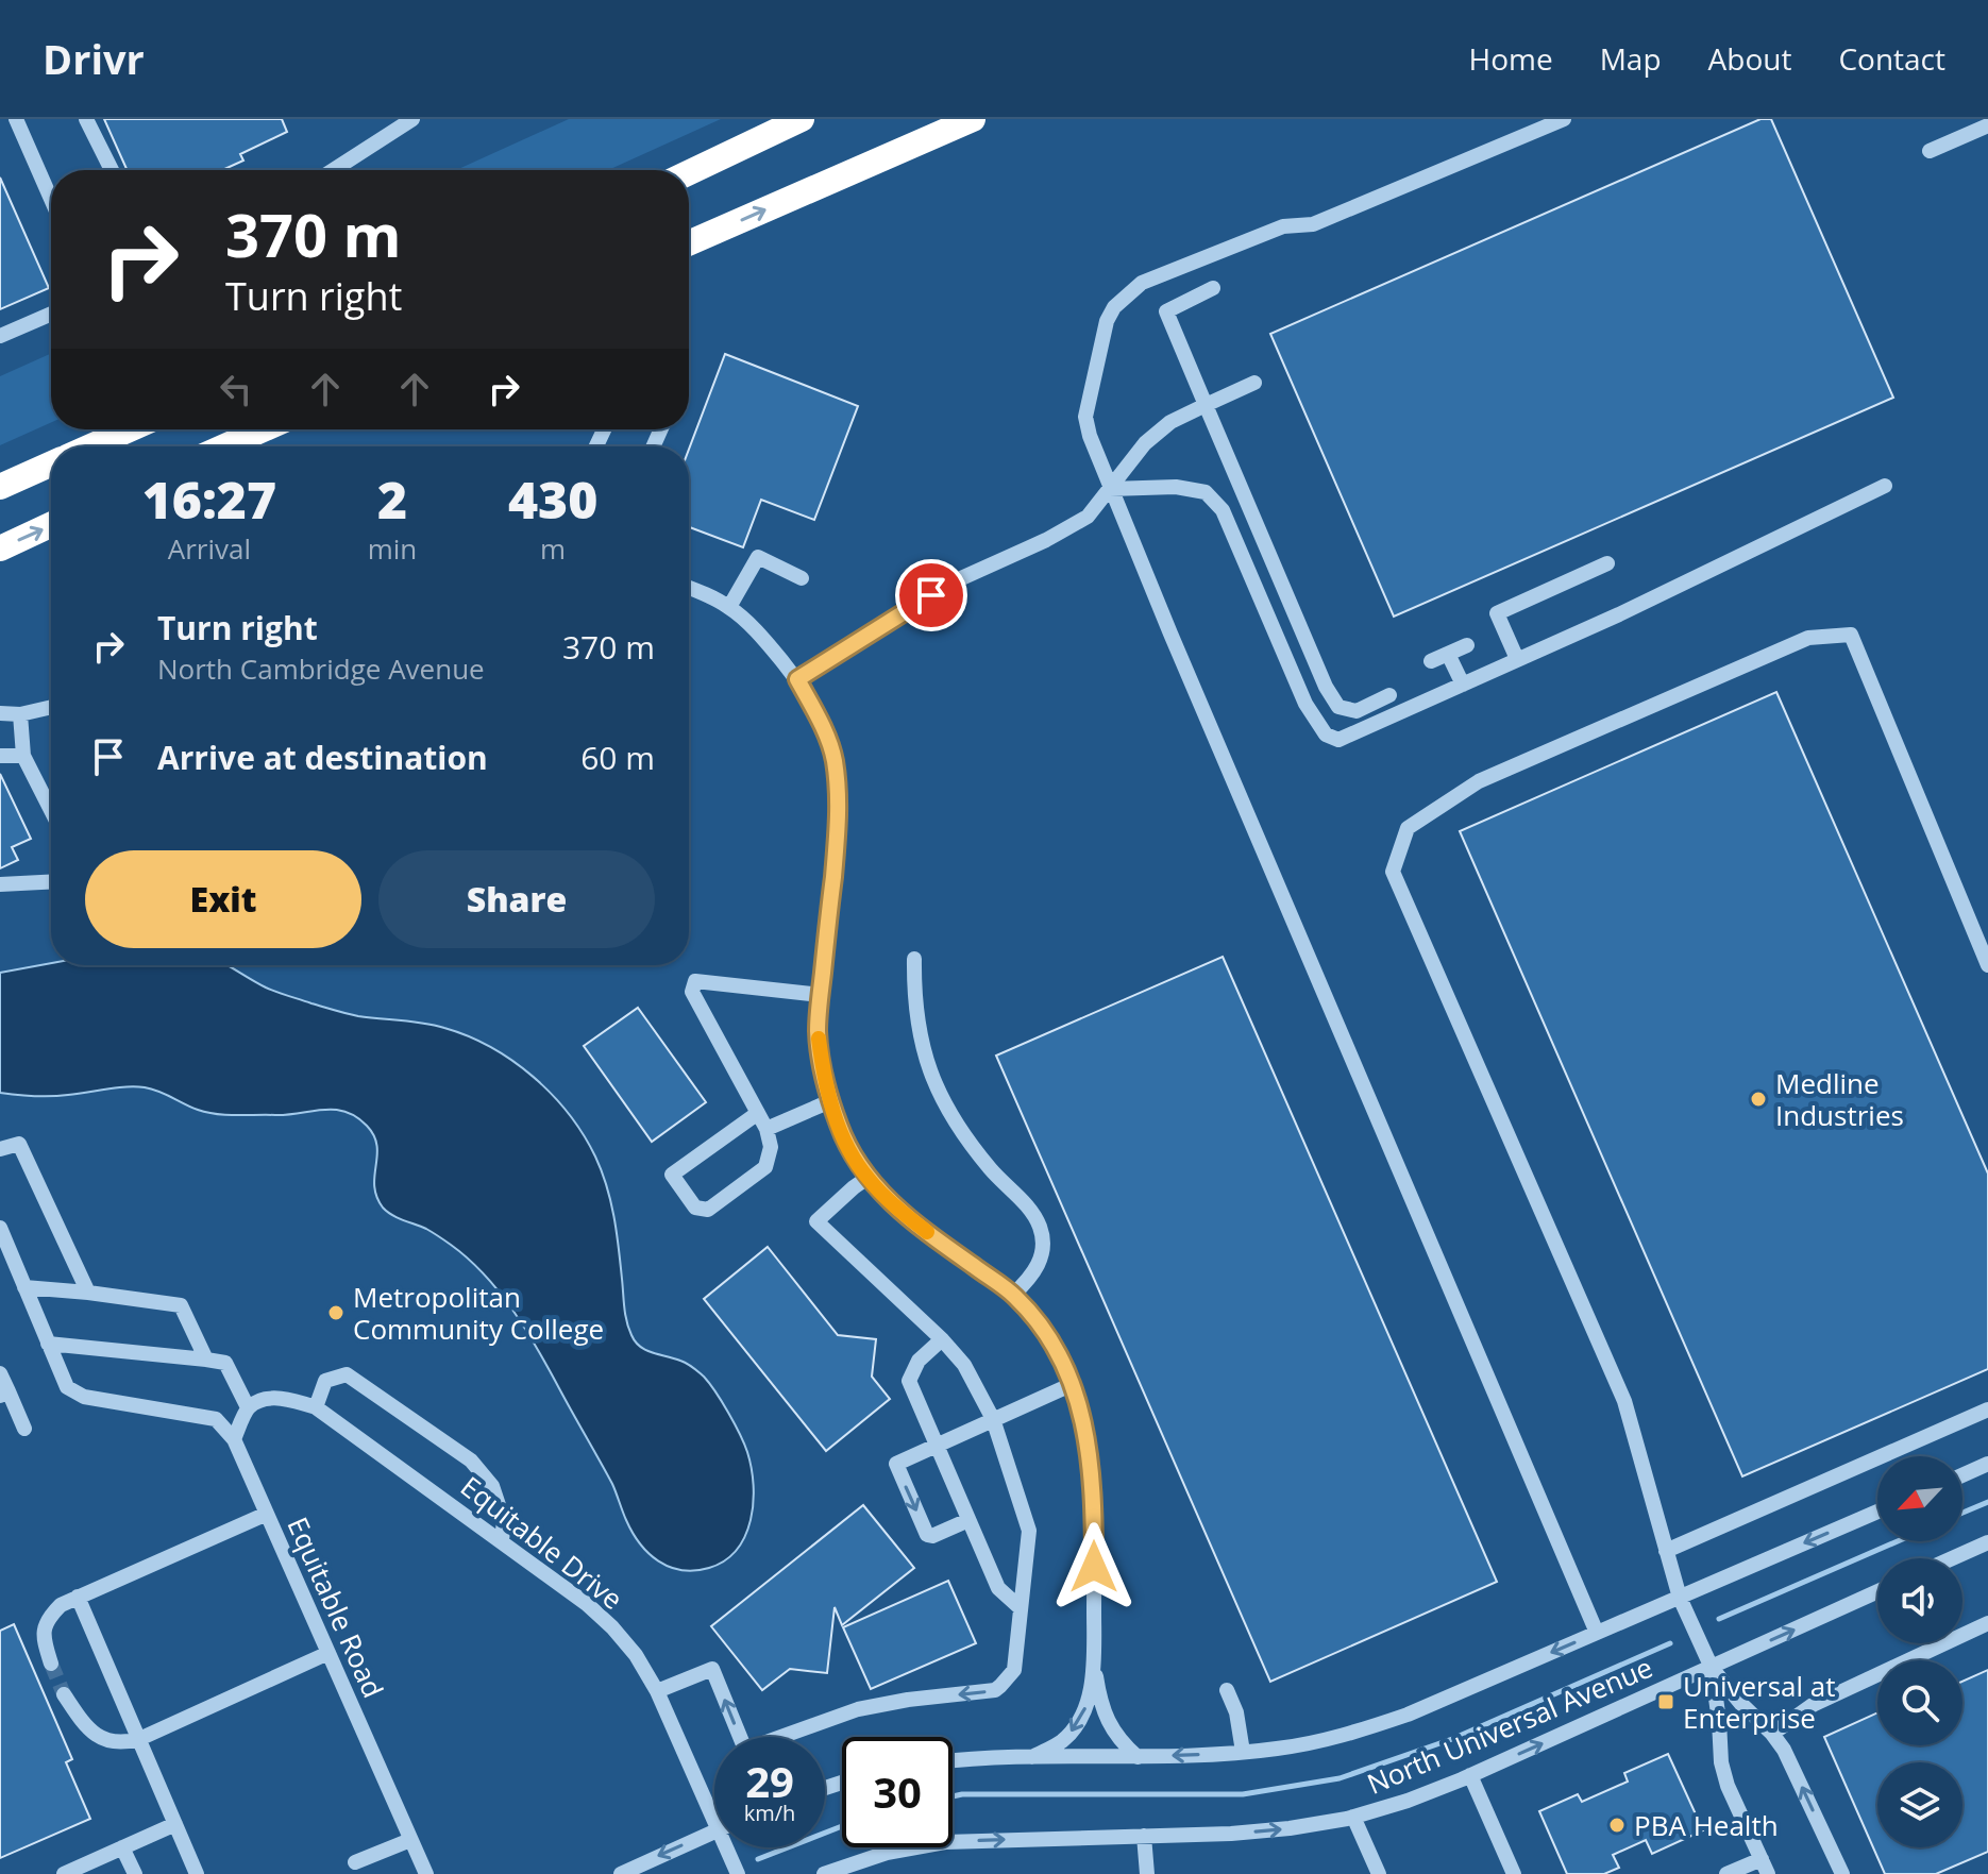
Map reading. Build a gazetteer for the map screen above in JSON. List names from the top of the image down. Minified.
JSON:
{"streets":{"street":["Equitable Drive","Equitable Road","North Universal Avenue"]},"places":{"other":["Medline Industries","Metropolitan Community College","PBA Health"],"transit":["Universal at Enterprise"]},"north":"bottom left","page":{"header":"Drivr","nav":["Home","Map","About","Contact"],"turn":["370 m","Turn right"],"eta":["16:27","Arrival","2","min","430","m"],"list":[{"name":"Turn right","note":"North Cambridge Avenue","value":"370 m"},{"name":"Arrive at destination","value":"60 m"}],"buttons":["Exit","Share"],"speed":"29 km/h","limit":"30"}}
